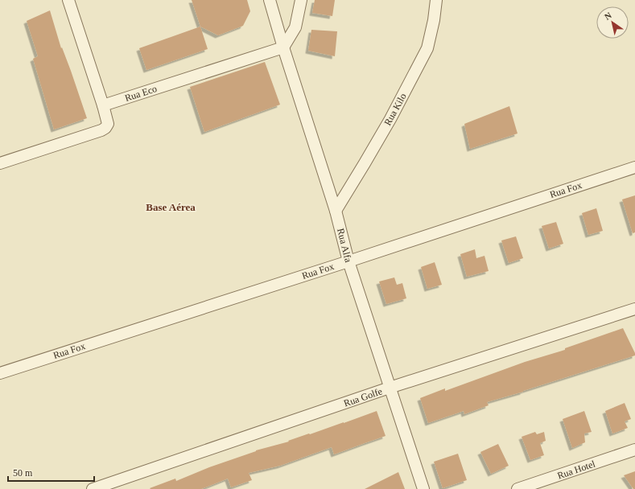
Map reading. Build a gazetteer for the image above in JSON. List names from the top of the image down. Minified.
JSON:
{"streets":{"street":["Rua Eco","Rua Kilo","Rua Fox","Rua Alfa","Rua Golfe","Rua Hotel"]},"crossings":[["Rua Eco","Rua Alfa"],["Rua Kilo","Rua Alfa"],["Rua Fox","Rua Alfa"],["Rua Alfa","Rua Golfe"]],"districts":["Base Aérea"],"scale_bar":"50 m","north":"top left"}
